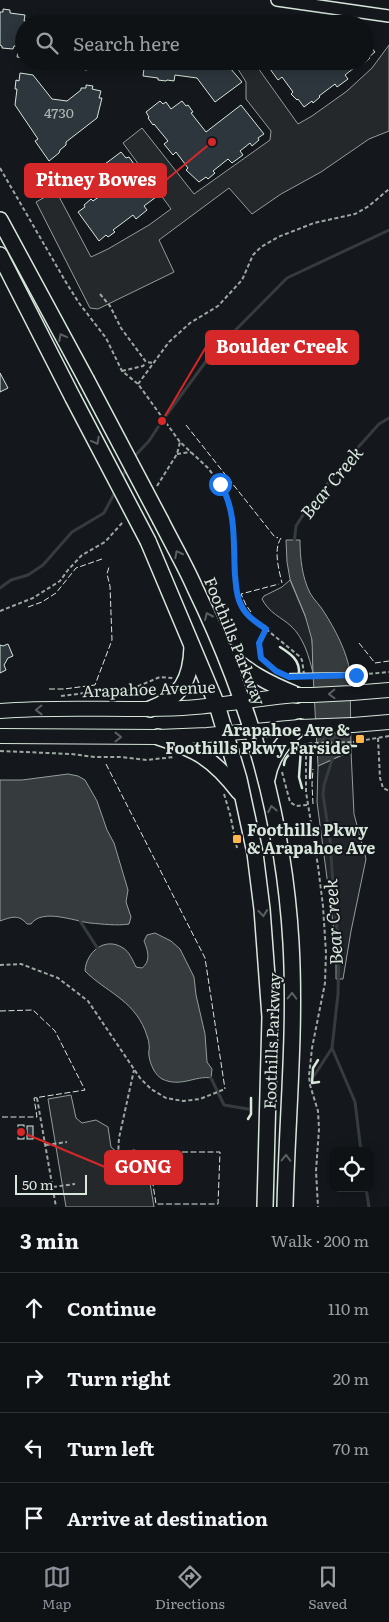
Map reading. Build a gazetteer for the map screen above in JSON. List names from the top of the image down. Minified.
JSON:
{"streets":{"highway":["Foothills Parkway"],"main road":["Arapahoe Avenue"]},"crossings":[["Foothills Parkway","Arapahoe Avenue"]],"water":["Bear Creek"],"places":{"other":["Pitney Bowes","Boulder Creek","GONG"],"transit":["Arapahoe Ave & Foothills Pkwy Farside","Foothills Pkwy & Arapahoe Ave"]},"house_numbers":["4730"],"scale_bar":"50 m","page":{"search":"Search here","scale":"50 m","heading":["3 min","Walk · 200 m"],"list":[["Continue","110 m"],["Turn right","20 m"],["Turn left","70 m"],"Arrive at destination"],"nav":["Map","Directions","Saved"]}}
